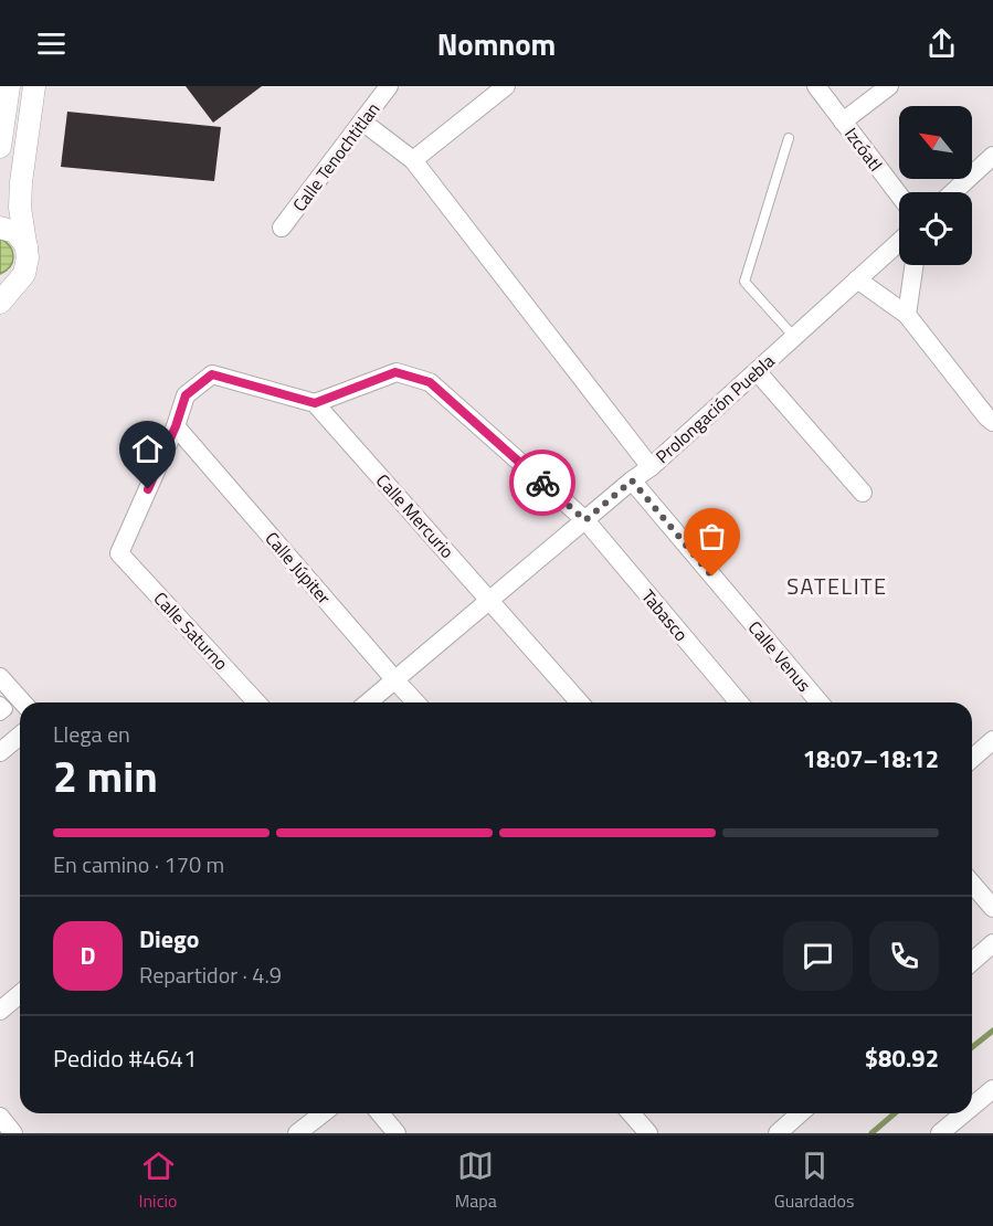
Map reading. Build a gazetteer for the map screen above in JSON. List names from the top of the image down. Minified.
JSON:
{"streets":{"street":["Izcóatl","Calle Tenochtitlan","Prolongación Puebla","Calle Mercurio","Calle Júpiter","Tabasco","Calle Saturno","Calle Venus"]},"crossings":[["Prolongación Puebla","Calle Mercurio"],["Prolongación Puebla","Calle Júpiter"],["Prolongación Puebla","Tabasco"],["Prolongación Puebla","Calle Venus"],["Calle Mercurio","Tabasco"],["Calle Júpiter","Calle Saturno"]],"districts":["SATELITE"],"north":"top left","page":{"header":"Nomnom","heading":["2 min","Llega en","18:07–18:12"],"panel":["Diego","Repartidor · 4.9","Pedido #4641","$80.92"],"bar":"En camino · 170 m","round":"D","tabs":["Inicio","Mapa","Guardados"]}}
